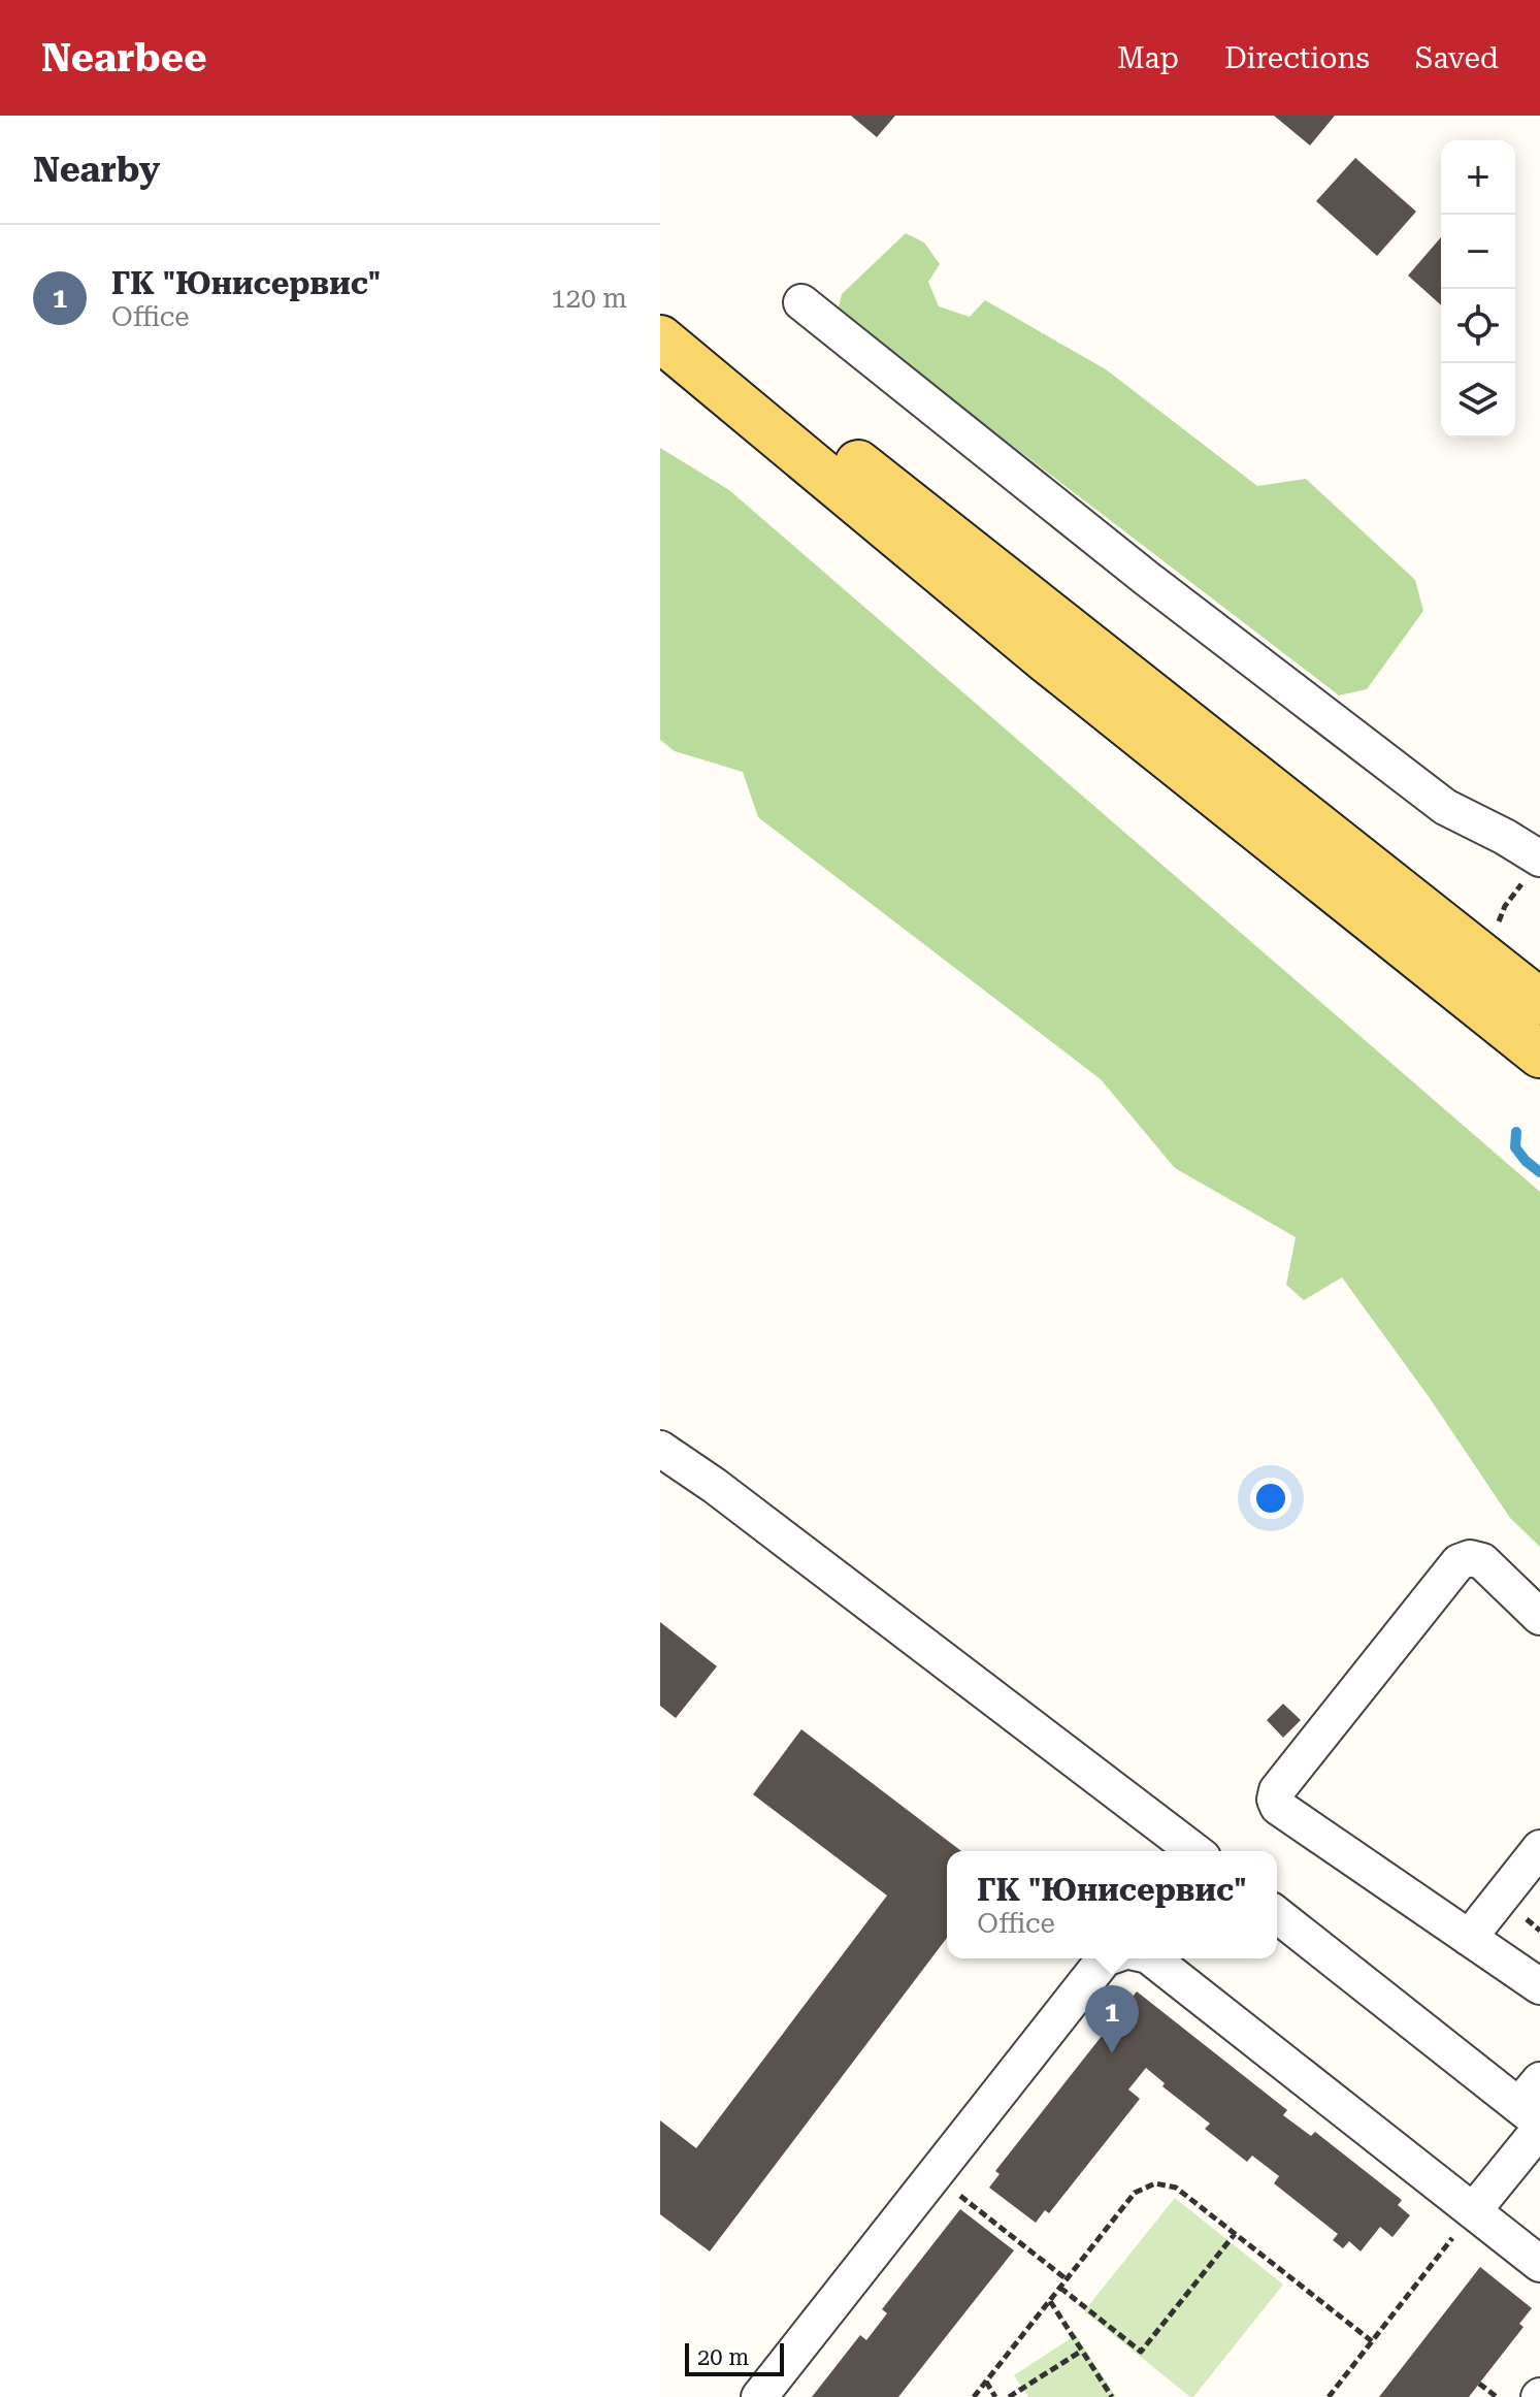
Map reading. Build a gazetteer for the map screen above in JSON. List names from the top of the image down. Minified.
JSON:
{"scale_bar":"20 m","page":{"header":"Nearbee","nav":["Map","Directions","Saved"],"heading":"Nearby","map_buttons":["+","−"],"list":[{"mark":"1","name":"ГК \"Юнисервис\"","note":"Office","value":"120 m"}],"popup":["ГК \"Юнисервис\"","Office"],"pins":"1","scale":"20 m"}}
